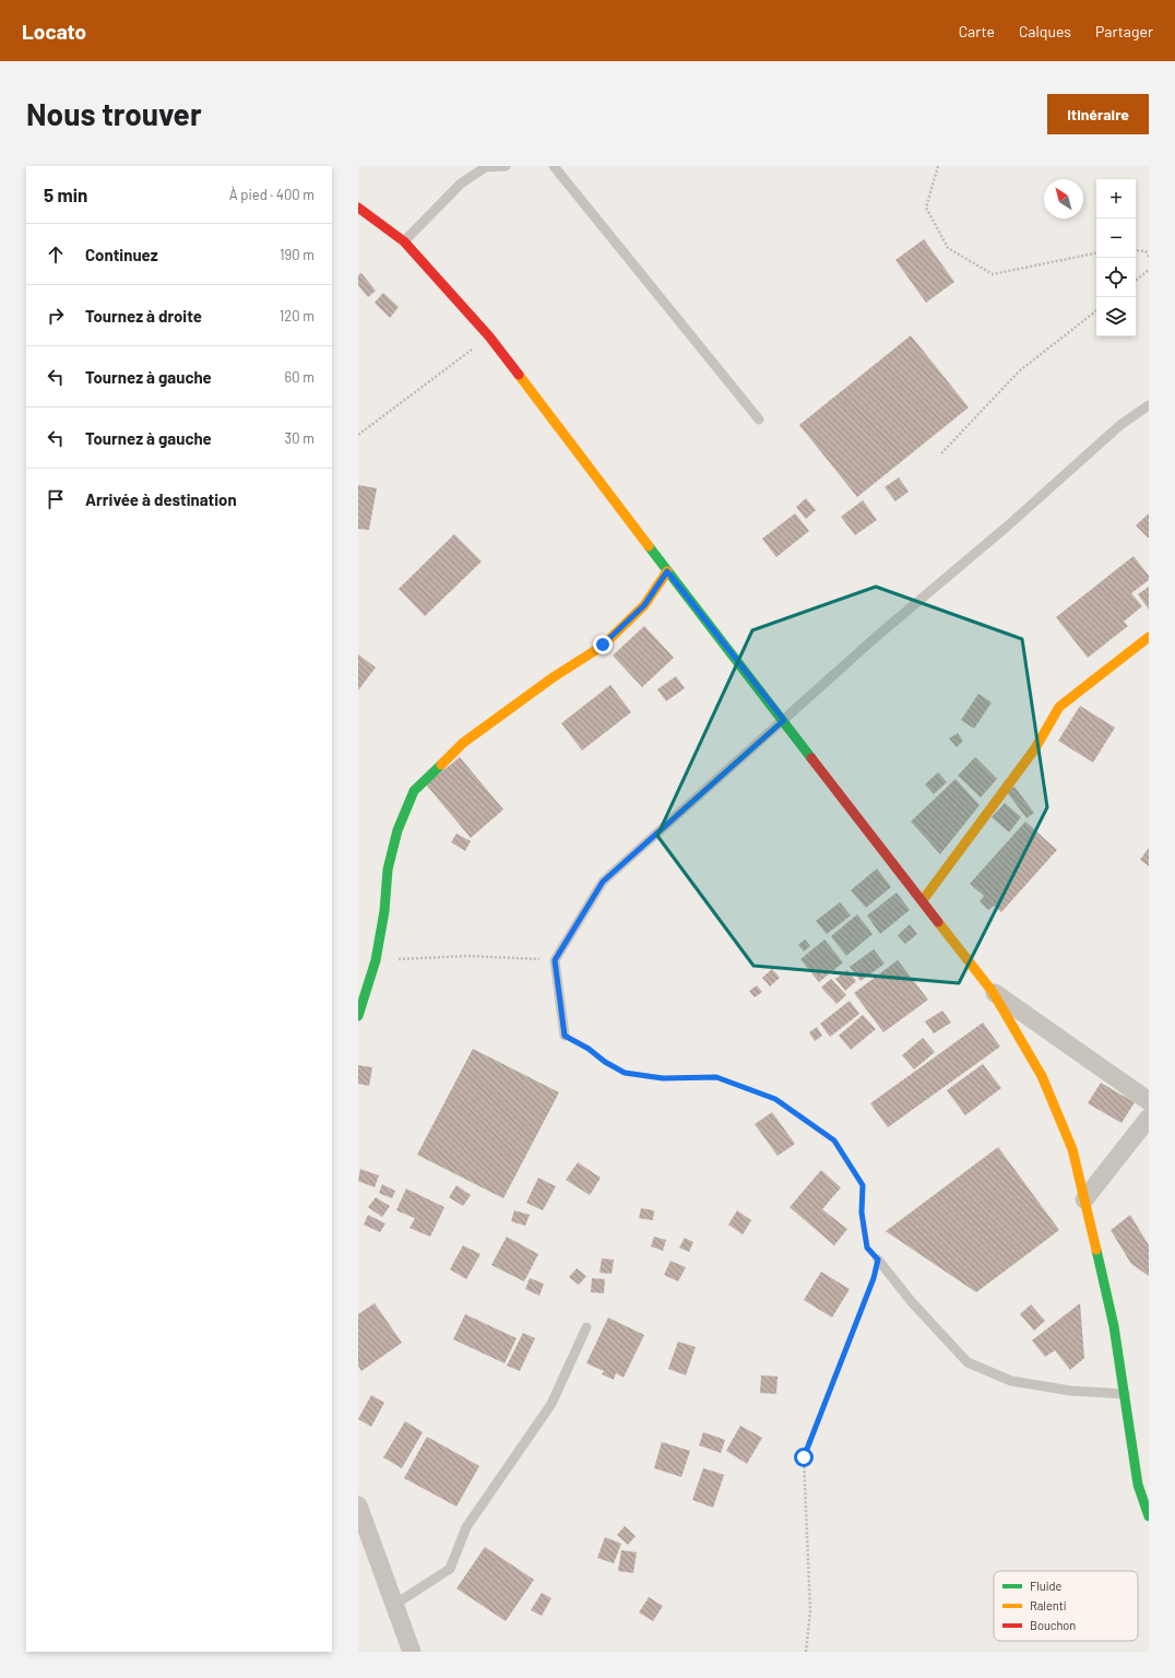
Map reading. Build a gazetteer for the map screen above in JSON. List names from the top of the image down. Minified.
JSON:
{"legend":["Fluide","Ralenti","Bouchon"],"north":"top left","page":{"header":"Locato","nav":["Carte","Calques","Partager"],"buttons":"Itinéraire","title":"Nous trouver","heading":["5 min","À pied · 400 m"],"map_buttons":["+","−"],"list":[["Continuez","190 m"],["Tournez à droite","120 m"],["Tournez à gauche","60 m"],["Tournez à gauche","30 m"],"Arrivée à destination"]}}
